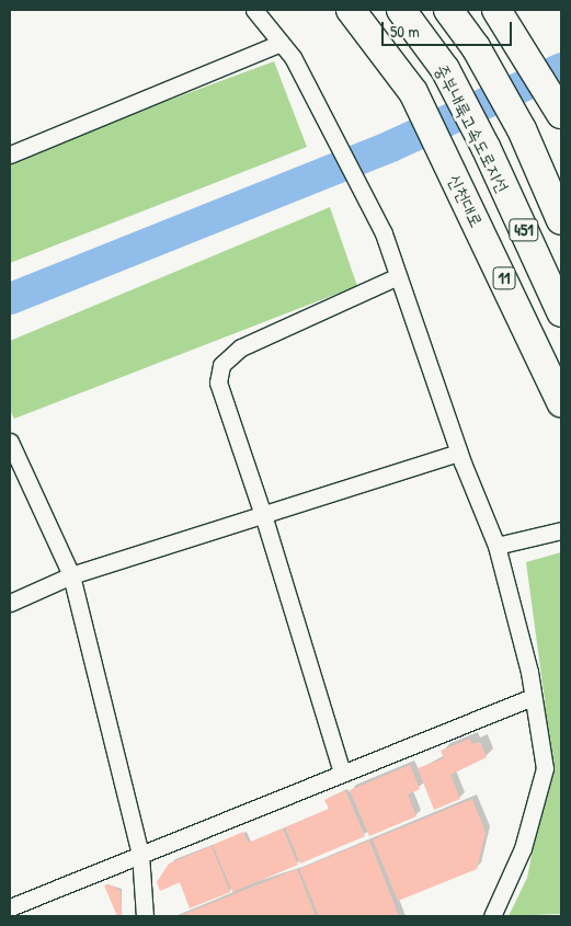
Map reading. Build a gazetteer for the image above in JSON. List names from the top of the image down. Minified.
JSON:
{"streets":{"highway":["중부내륙고속도로지선","신천대로","451","11"]},"scale_bar":"50 m"}
